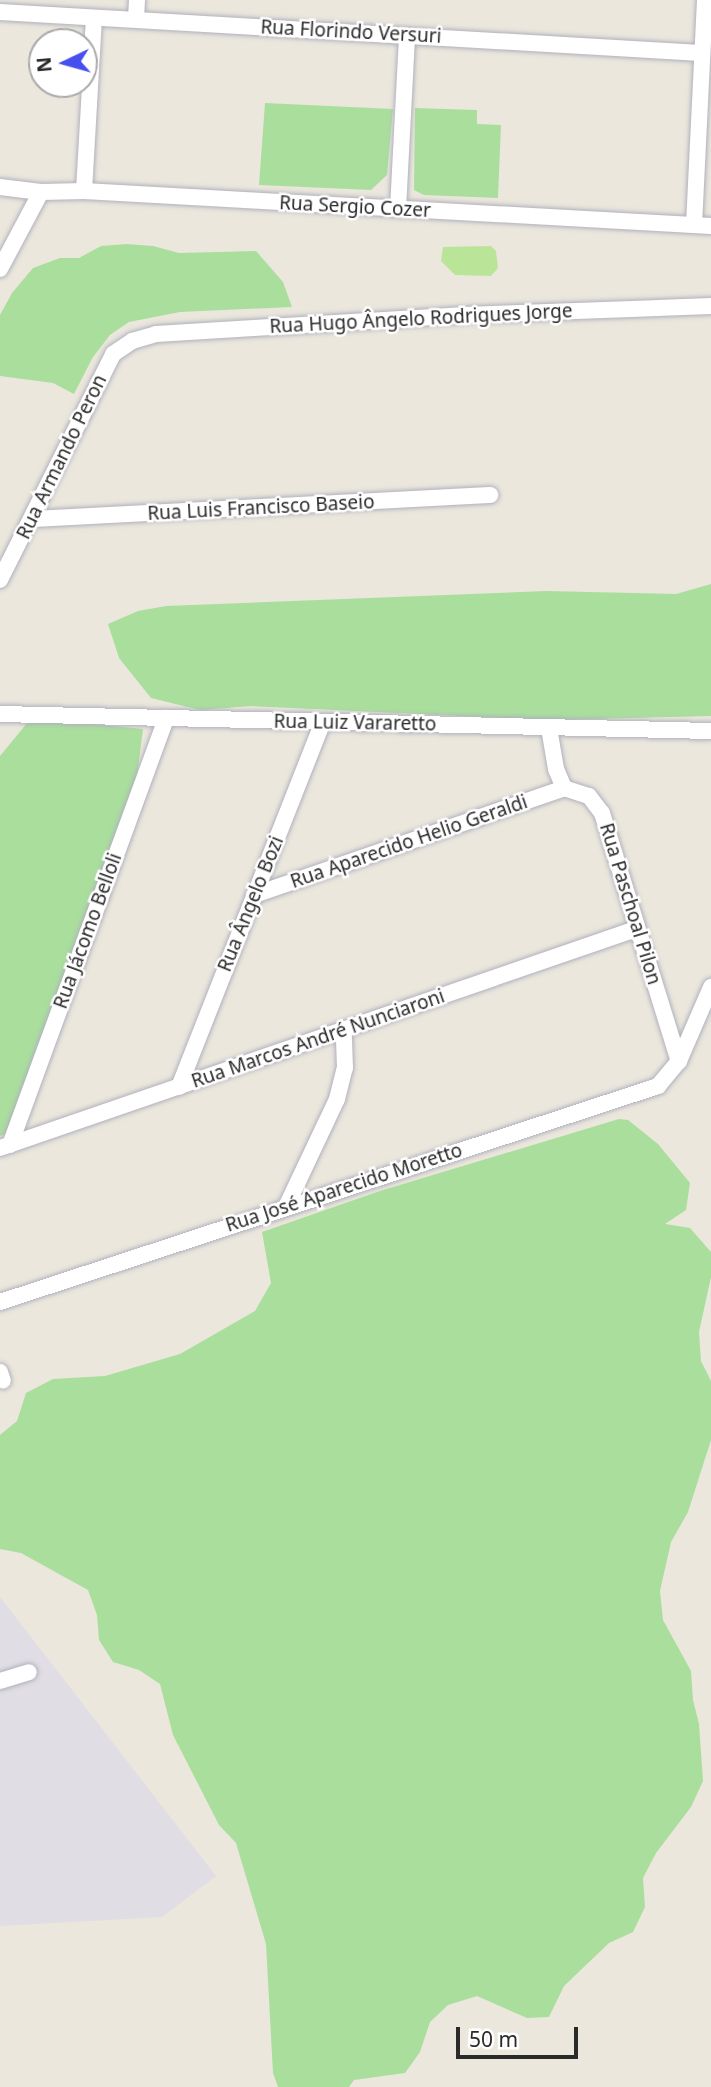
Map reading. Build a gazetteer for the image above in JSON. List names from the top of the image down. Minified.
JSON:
{"streets":{"street":["Rua Florindo Versuri","Rua Sergio Cozer","Rua Hugo Ângelo Rodrigues Jorge","Rua Armando Peron","Rua Luis Francisco Baseio","Rua Luiz Vararetto","Rua Aparecido Helio Geraldi","Rua Ângelo Bozi","Rua Paschoal Pilon","Rua Jácomo Belloli","Rua Marcos André Nunciaroni","Rua José Aparecido Moretto"]},"crossings":[["Rua Hugo Ângelo Rodrigues Jorge","Rua Armando Peron"],["Rua Armando Peron","Rua Luis Francisco Baseio"],["Rua Luiz Vararetto","Rua Ângelo Bozi"],["Rua Luiz Vararetto","Rua Jácomo Belloli"],["Rua Aparecido Helio Geraldi","Rua Ângelo Bozi"],["Rua Aparecido Helio Geraldi","Rua Paschoal Pilon"],["Rua Ângelo Bozi","Rua Marcos André Nunciaroni"],["Rua Paschoal Pilon","Rua Marcos André Nunciaroni"],["Rua Paschoal Pilon","Rua José Aparecido Moretto"],["Rua Jácomo Belloli","Rua Marcos André Nunciaroni"]],"scale_bar":"50 m","north":"left"}
